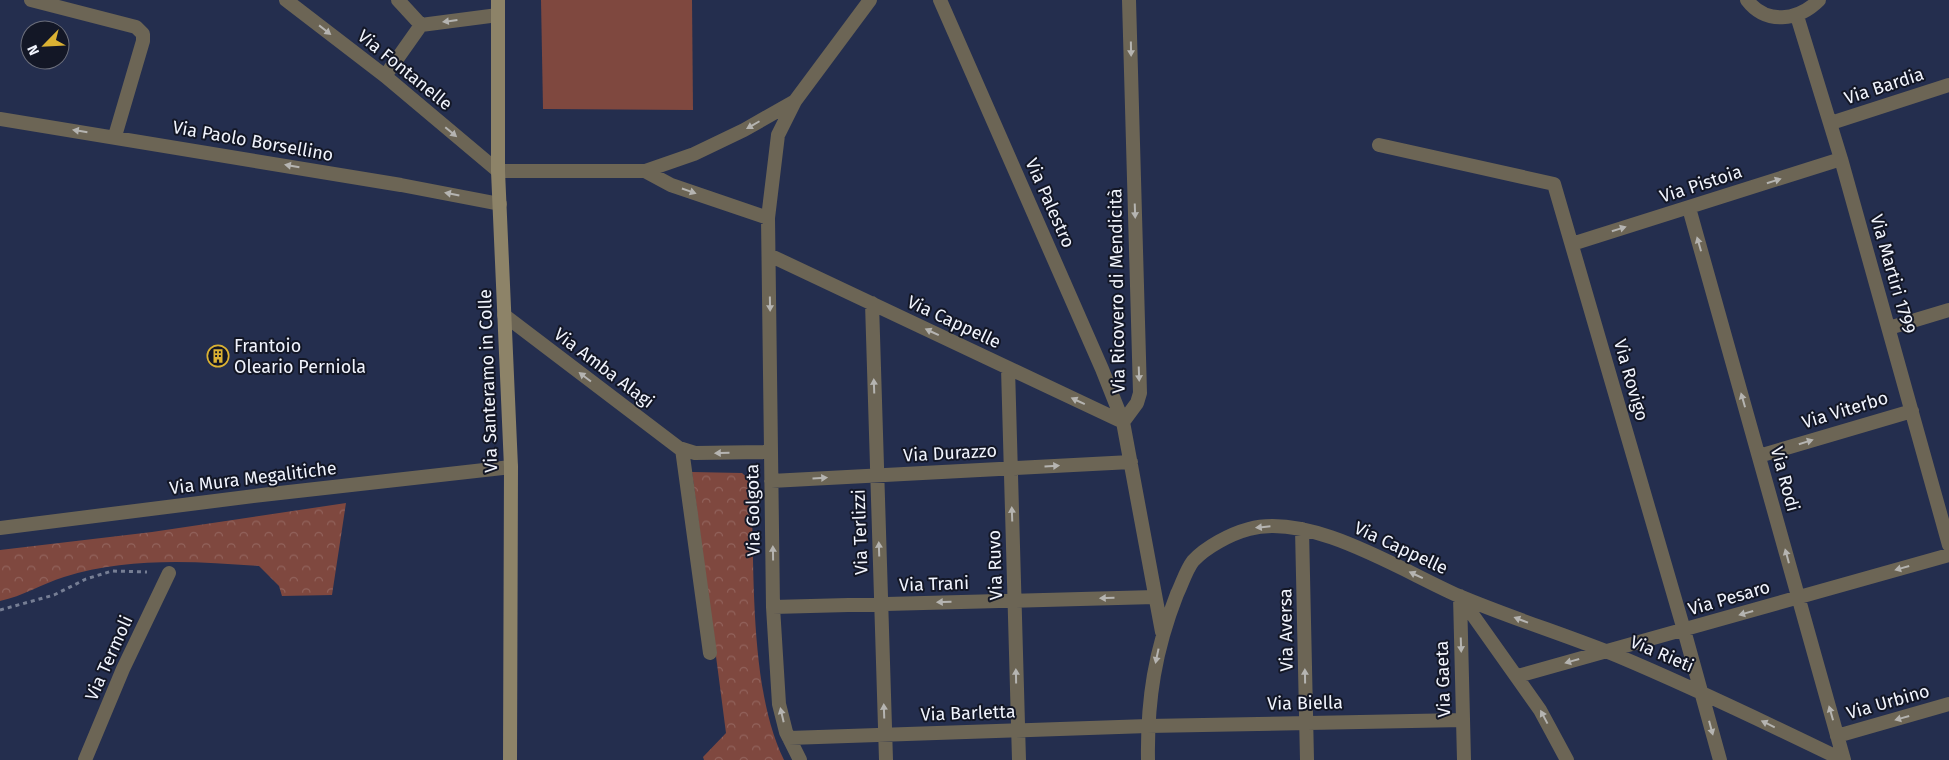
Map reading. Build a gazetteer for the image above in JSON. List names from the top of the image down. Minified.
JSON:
{"streets":{"main road":["Via Santeramo in Colle"],"street":["Via Fontanelle","Via Bardia","Via Paolo Borsellino","Via Pistoia","Via Palestro","Via Martiri 1799","Via Ricovero di Mendicità","Via Cappelle","Via Amba Alagi","Via Rovigo","Via Viterbo","Via Durazzo","Via Mura Megalitiche","Via Rodi","Via Golgota","Via Terlizzi","Via Ruvo","Via Trani","Via Pesaro","Via Aversa","Via Rieti","Via Termoli","Via Gaeta","Via Urbino","Via Biella","Via Barletta"]},"crossings":[["Via Fontanelle","Via Santeramo in Colle"],["Via Bardia","Via Martiri 1799"],["Via Paolo Borsellino","Via Santeramo in Colle"],["Via Pistoia","Via Martiri 1799"],["Via Pistoia","Via Rovigo"],["Via Pistoia","Via Rodi"],["Via Palestro","Via Ricovero di Mendicità"],["Via Palestro","Via Cappelle"],["Via Martiri 1799","Via Viterbo"],["Via Ricovero di Mendicità","Via Cappelle"],["Via Cappelle","Via Golgota"],["Via Cappelle","Via Terlizzi"],["Via Cappelle","Via Ruvo"],["Via Cappelle","Via Pesaro"],["Via Cappelle","Via Aversa"],["Via Cappelle","Via Rieti"],["Via Cappelle","Via Gaeta"],["Via Amba Alagi","Via Santeramo in Colle"],["Via Rovigo","Via Pesaro"],["Via Rovigo","Via Rieti"],["Via Santeramo in Colle","Via Mura Megalitiche"],["Via Viterbo","Via Rodi"],["Via Durazzo","Via Golgota"],["Via Durazzo","Via Terlizzi"],["Via Durazzo","Via Ruvo"],["Via Rodi","Via Pesaro"],["Via Rodi","Via Rieti"],["Via Rodi","Via Urbino"],["Via Golgota","Via Trani"],["Via Golgota","Via Barletta"],["Via Terlizzi","Via Trani"],["Via Terlizzi","Via Barletta"],["Via Ruvo","Via Trani"],["Via Ruvo","Via Barletta"],["Via Pesaro","Via Rieti"],["Via Aversa","Via Biella"],["Via Rieti","Via Gaeta"],["Via Gaeta","Via Biella"],["Via Biella","Via Barletta"]],"one_way":["Via Fontanelle","Via Paolo Borsellino","Via Pistoia","Via Ricovero di Mendicità","Via Cappelle","Via Amba Alagi","Via Viterbo","Via Durazzo","Via Rodi","Via Terlizzi","Via Ruvo","Via Trani","Via Pesaro","Via Aversa","Via Rieti","Via Gaeta","Via Urbino"],"places":{"building":["Frantoio Oleario Perniola"]},"north":"bottom left"}
